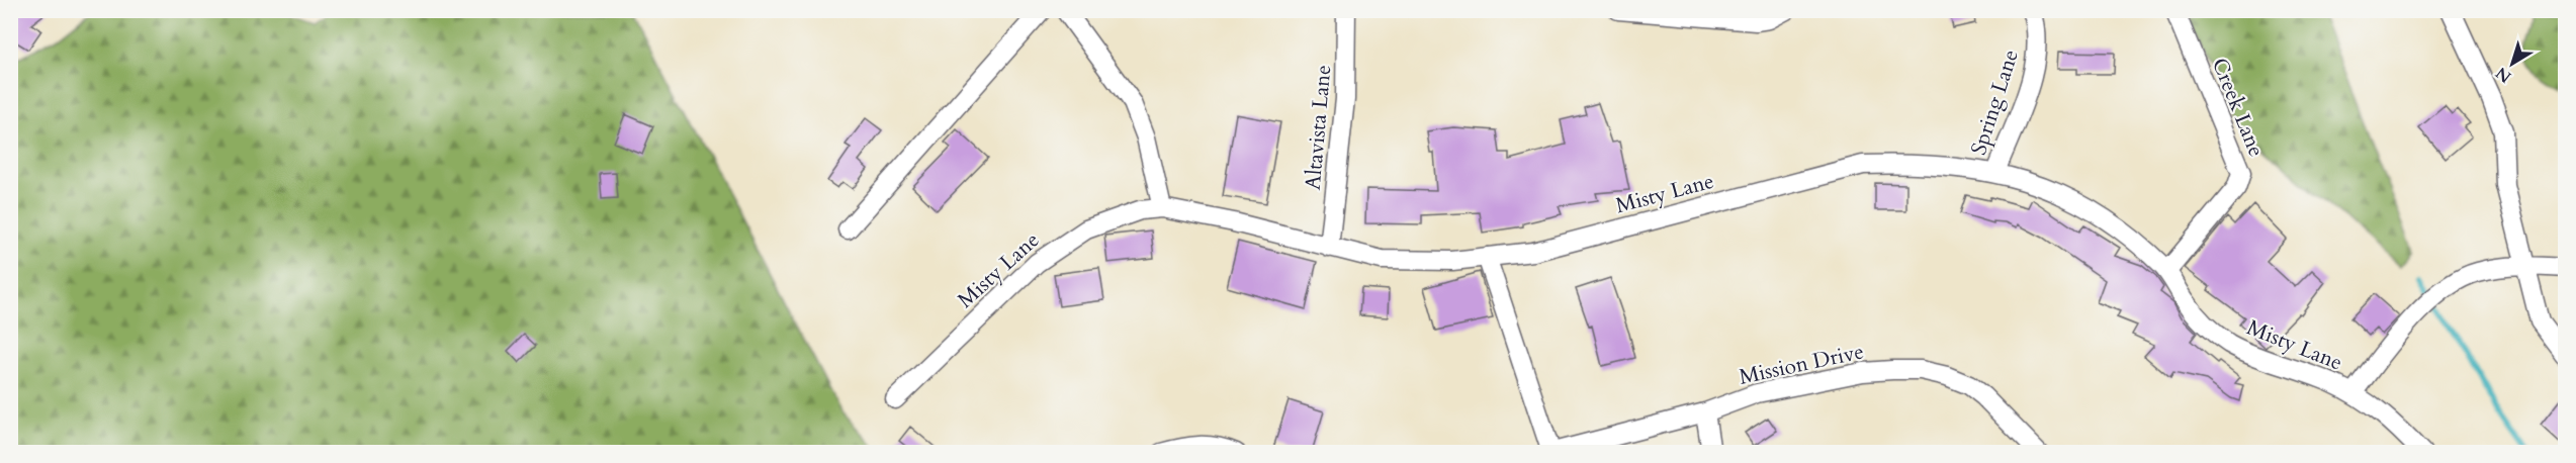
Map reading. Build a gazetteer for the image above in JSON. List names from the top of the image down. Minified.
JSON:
{"streets":{"street":["Spring Lane","Creek Lane","Altavista Lane","Misty Lane","Mission Drive"]},"crossings":[["Spring Lane","Misty Lane"],["Creek Lane","Misty Lane"],["Altavista Lane","Misty Lane"]],"north":"bottom left"}
